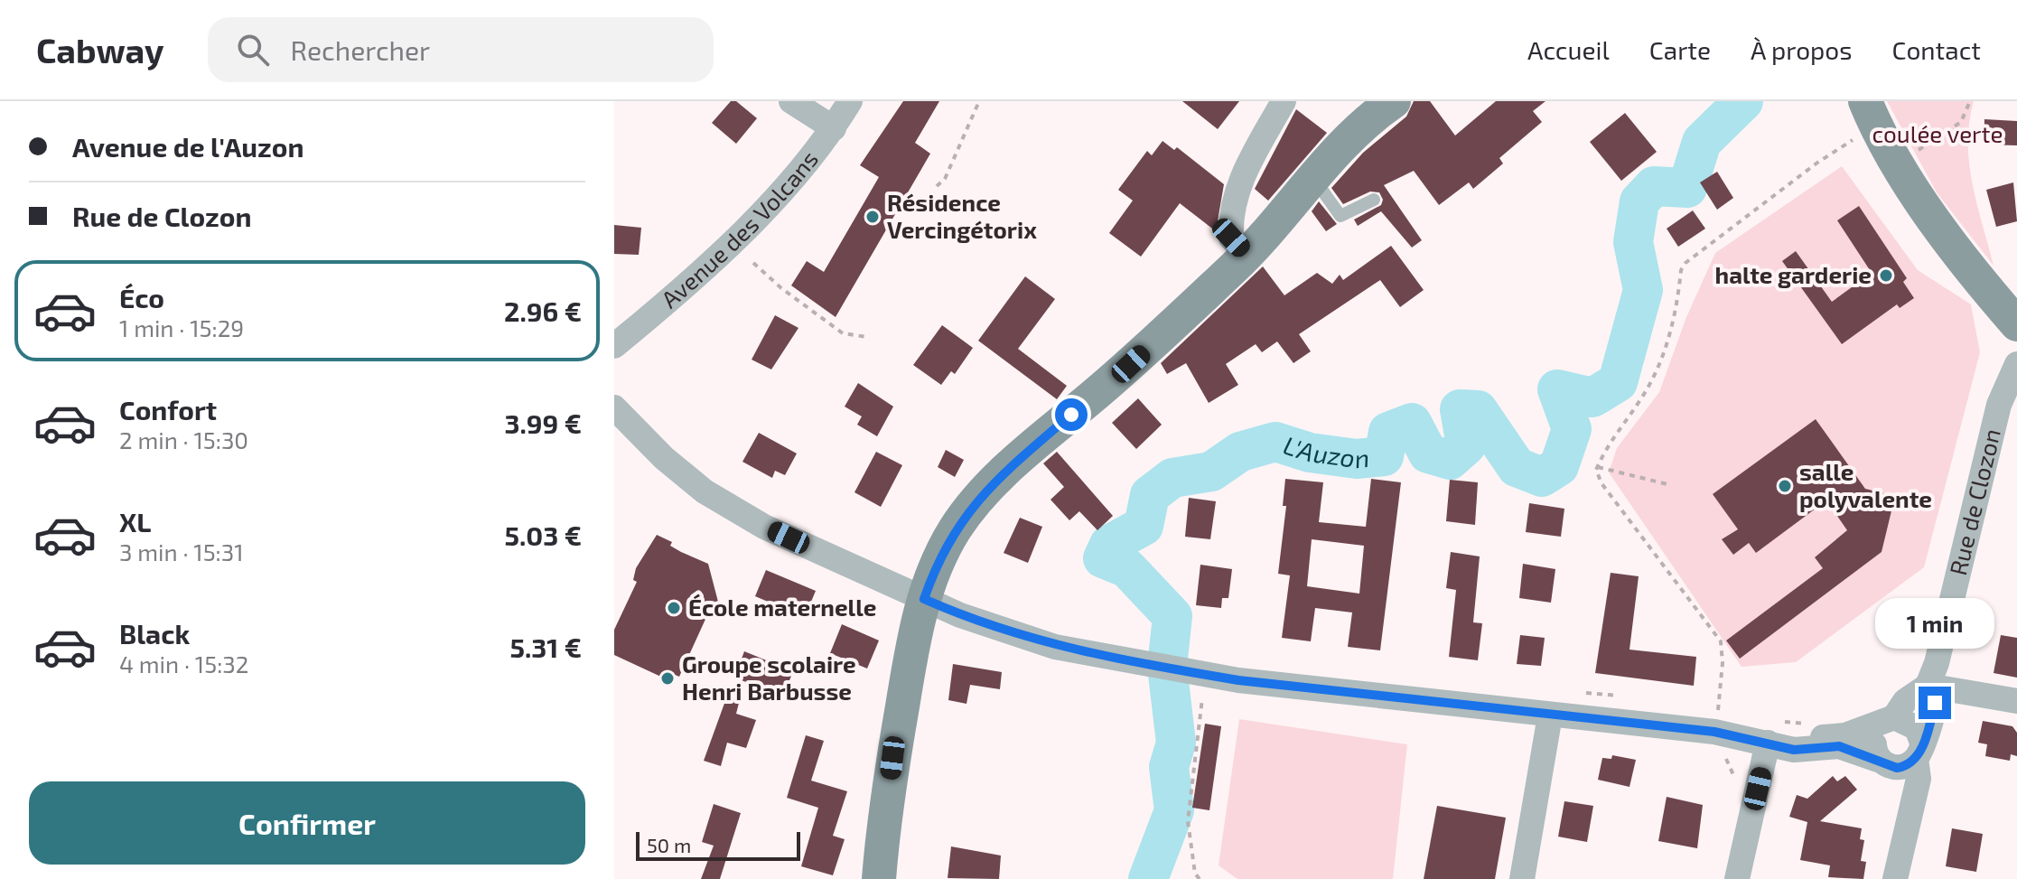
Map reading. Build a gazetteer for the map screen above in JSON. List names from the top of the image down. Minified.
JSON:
{"streets":{"street":["Avenue des Volcans","Rue de Clozon"]},"water":["L'Auzon"],"parks":["coulée verte"],"places":["Résidence Vercingétorix","halte garderie","salle polyvalente","École maternelle","Groupe scolaire Henri Barbusse"],"scale_bar":"50 m","page":{"header":"Cabway","search":"Rechercher","nav":["Accueil","Carte","À propos","Contact"],"banner":["Avenue de l'Auzon","Rue de Clozon"],"list":[{"name":"Éco","note":"1 min · 15:29","value":"2.96 €"},{"name":"Confort","note":"2 min · 15:30","value":"3.99 €"},{"name":"XL","note":"3 min · 15:31","value":"5.03 €"},{"name":"Black","note":"4 min · 15:32","value":"5.31 €"}],"bubble":"1 min","buttons":"Confirmer","scale":"50 m"}}
